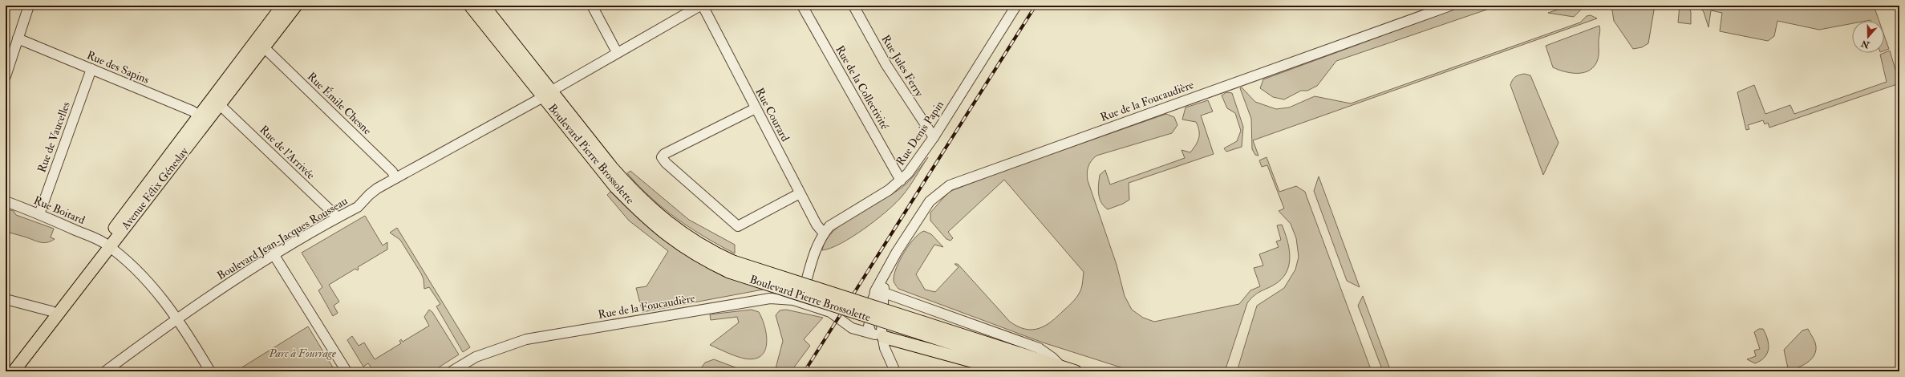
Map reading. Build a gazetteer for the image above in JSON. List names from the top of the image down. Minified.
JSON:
{"streets":{"main road":["Boulevard Pierre Brossolette","Avenue Félix Géneslay"],"street":["Rue Jules Ferry","Rue des Sapins","Rue de la Collectivité","Rue de la Foucaudière","Rue Émile Chesne","Rue Courard","Rue Denis Papin","Rue de Vaucelles","Rue de l'Arrivée","Rue Boitard","Boulevard Jean-Jacques Rousseau"]},"crossings":[["Rue Jules Ferry","Rue Denis Papin"],["Rue des Sapins","Rue de Vaucelles"],["Rue des Sapins","Avenue Félix Géneslay"],["Rue de la Collectivité","Rue Denis Papin"],["Rue de la Foucaudière","Rue Denis Papin"],["Rue Émile Chesne","Avenue Félix Géneslay"],["Rue Émile Chesne","Boulevard Jean-Jacques Rousseau"],["Rue Courard","Rue Denis Papin"],["Rue Courard","Boulevard Jean-Jacques Rousseau"],["Rue de Vaucelles","Rue Boitard"],["Rue de l'Arrivée","Avenue Félix Géneslay"],["Rue de l'Arrivée","Boulevard Jean-Jacques Rousseau"],["Boulevard Pierre Brossolette","Boulevard Jean-Jacques Rousseau"],["Avenue Félix Géneslay","Rue Boitard"],["Rue Boitard","Boulevard Jean-Jacques Rousseau"]],"parks":["Parc à Fourrage"],"north":"bottom"}
